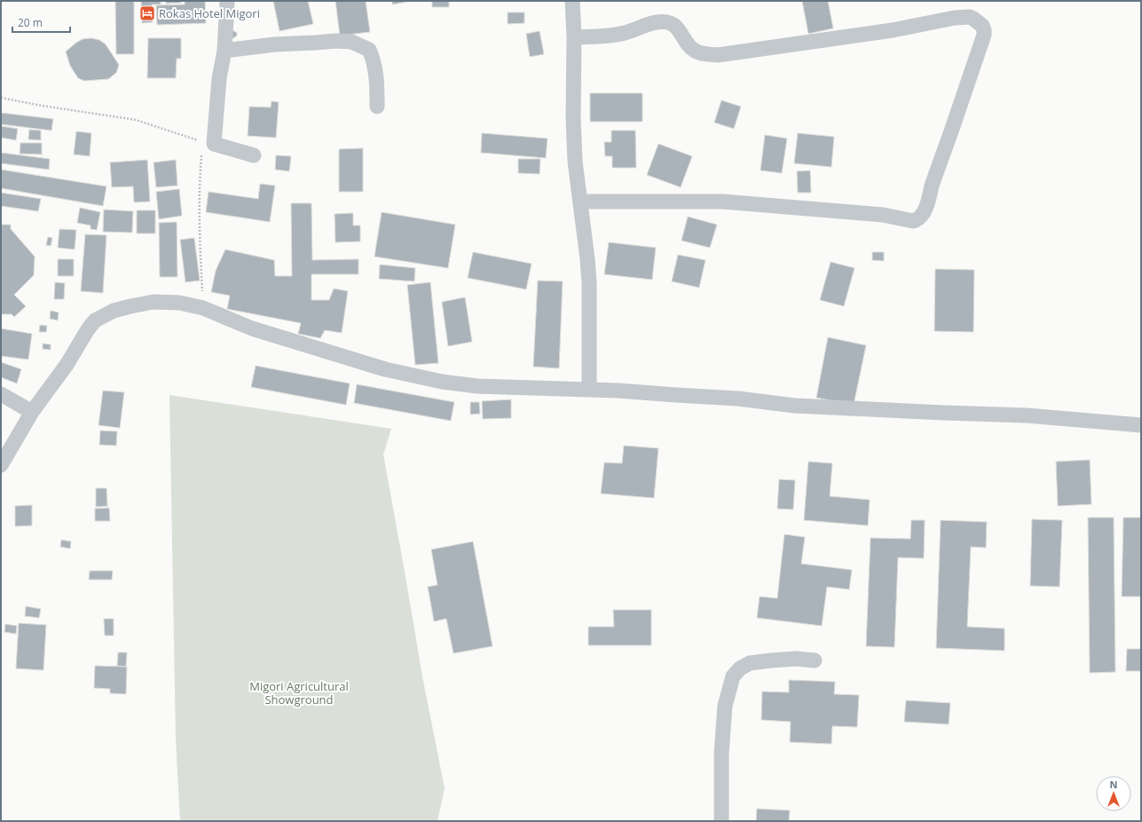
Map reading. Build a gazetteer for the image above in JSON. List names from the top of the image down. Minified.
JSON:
{"parks":["Migori Agricultural Showground"],"places":{"hotel":["Rokas Hotel Migori"]},"scale_bar":"20 m","north":"top"}
